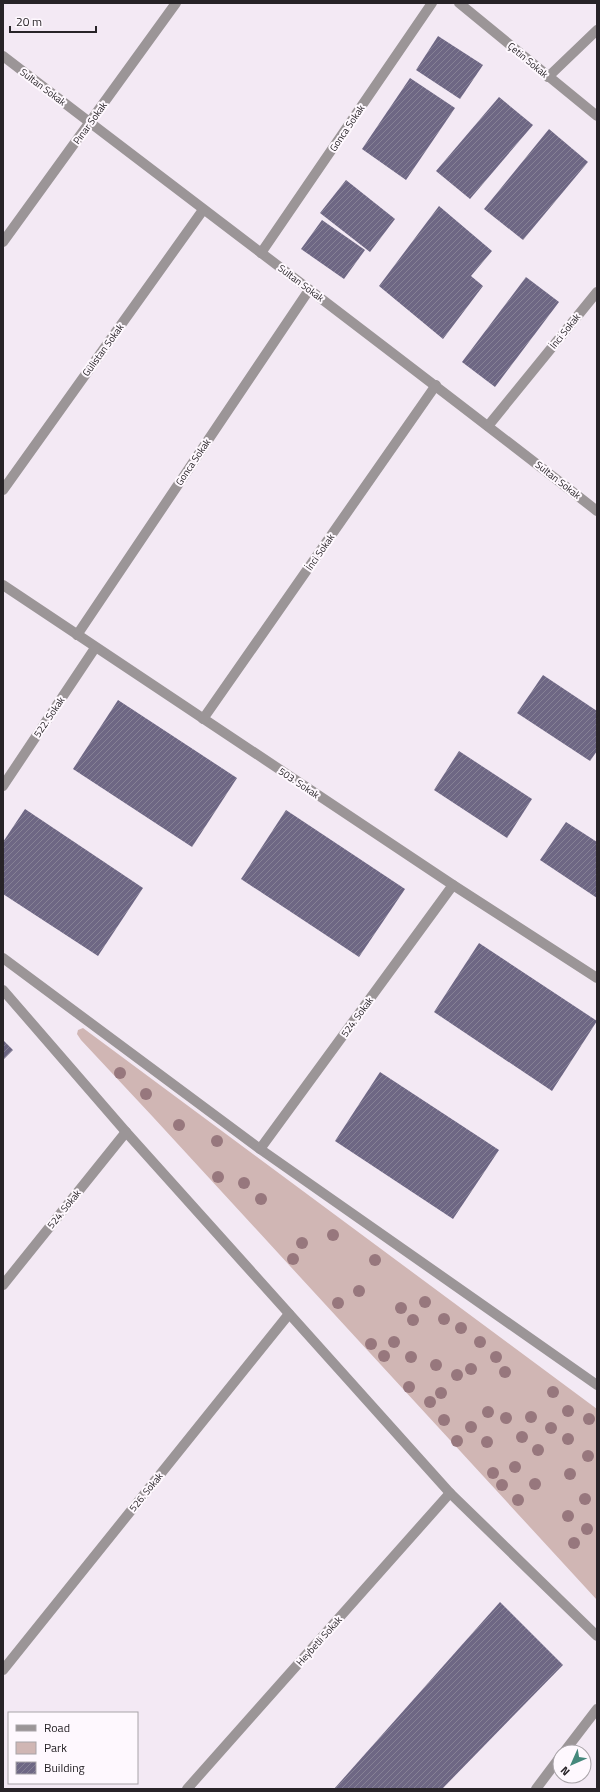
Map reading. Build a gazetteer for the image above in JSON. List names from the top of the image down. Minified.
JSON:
{"streets":{"street":["Çetin Sokak","Sultan Sokak","Pınar Sokak","Gonca Sokak","İnci Sokak","Gülistan Sokak","522. Sokak","503. Sokak","524. Sokak","526. Sokak","Heybetli Sokak"]},"crossings":[["Sultan Sokak","Pınar Sokak"],["Sultan Sokak","Gonca Sokak"],["Sultan Sokak","İnci Sokak"],["Sultan Sokak","Gülistan Sokak"],["Gonca Sokak","503. Sokak"],["İnci Sokak","503. Sokak"],["522. Sokak","503. Sokak"],["503. Sokak","524. Sokak"]],"legend":["Road","Park","Building"],"scale_bar":"20 m","north":"bottom left"}
